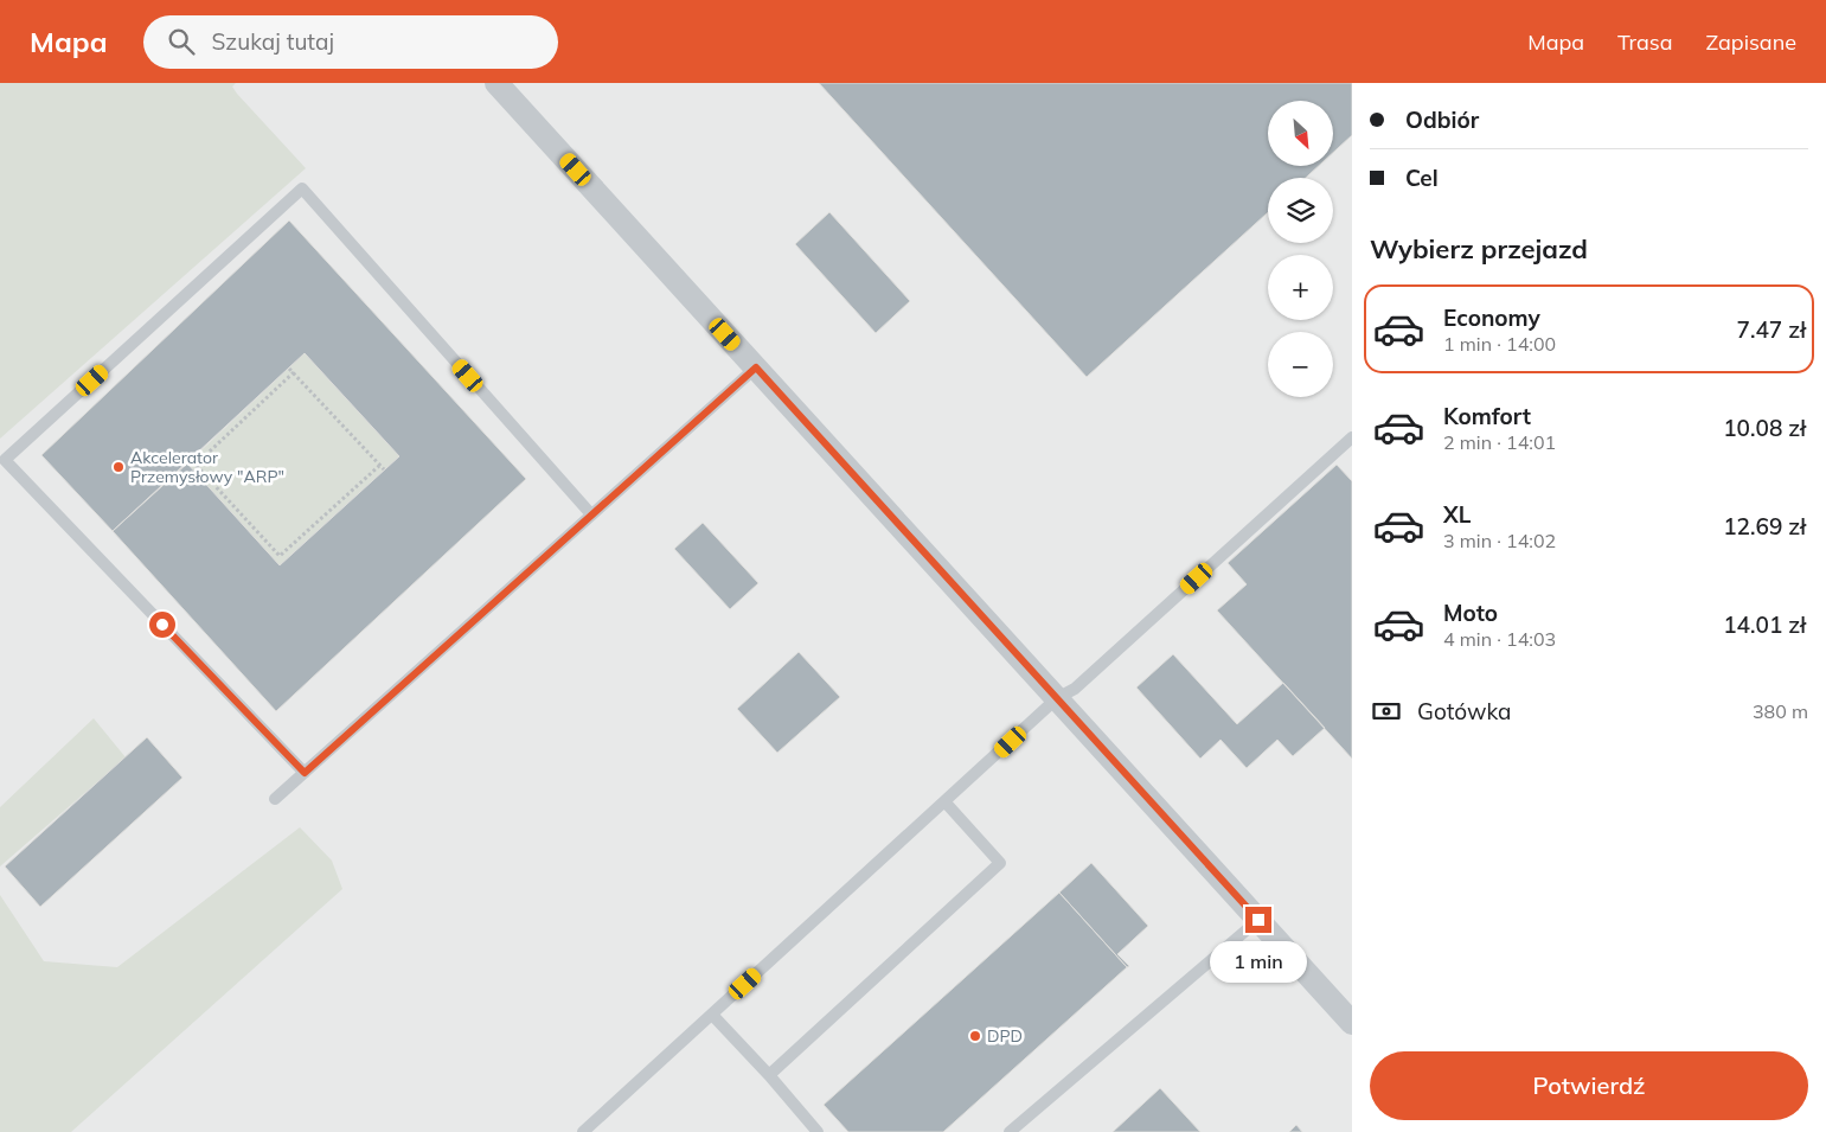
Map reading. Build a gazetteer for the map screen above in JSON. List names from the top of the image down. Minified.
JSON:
{"places":["Akcelerator Przemysłowy \"ARP\"","DPD"],"north":"bottom right","page":{"header":"Mapa","search":"Szukaj tutaj","nav":["Mapa","Trasa","Zapisane"],"banner":["Odbiór","Cel"],"map_buttons":["+","−"],"heading":"Wybierz przejazd","list":[{"name":"Economy","note":"1 min · 14:00","value":"7.47 zł"},{"name":"Komfort","note":"2 min · 14:01","value":"10.08 zł"},{"name":"XL","note":"3 min · 14:02","value":"12.69 zł"},{"name":"Moto","note":"4 min · 14:03","value":"14.01 zł"}],"pay":["Gotówka","380 m"],"bubble":"1 min","buttons":"Potwierdź"}}
